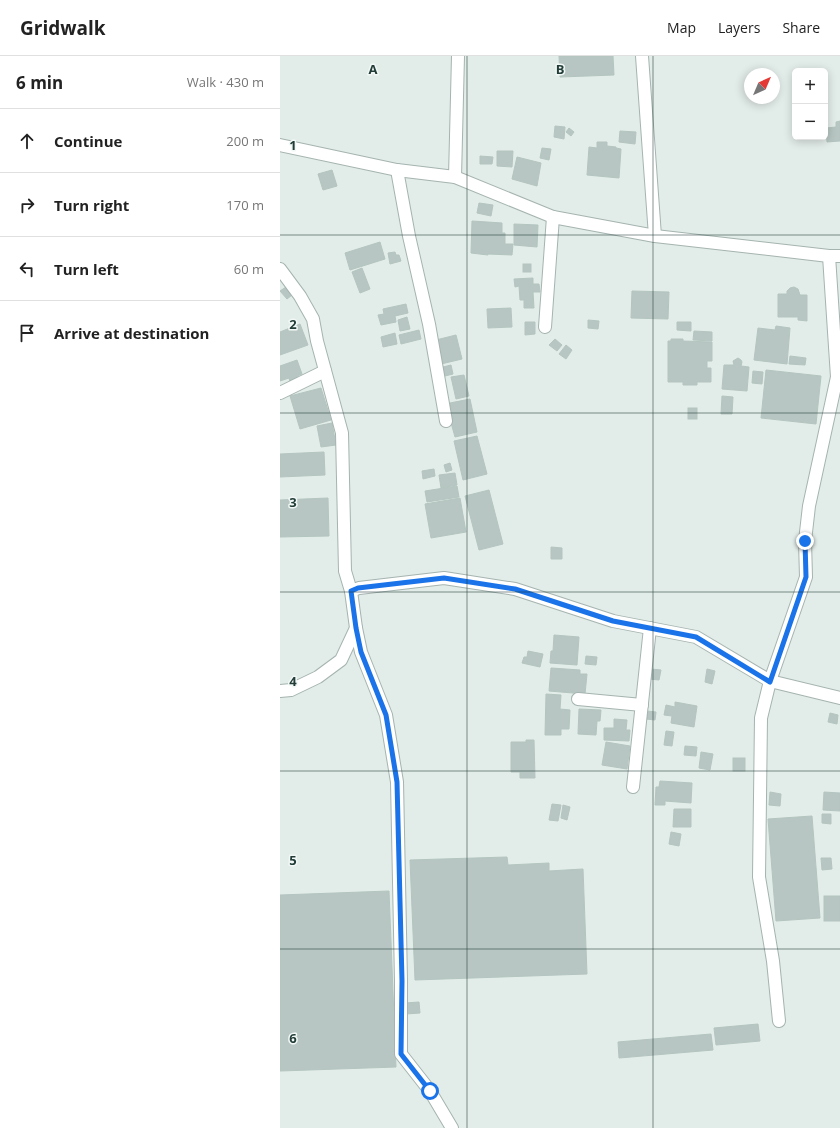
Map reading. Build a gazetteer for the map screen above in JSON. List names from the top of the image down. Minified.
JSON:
{"north":"top right","page":{"header":"Gridwalk","nav":["Map","Layers","Share"],"heading":["6 min","Walk · 430 m"],"map_buttons":["+","−"],"list":[["Continue","200 m"],["Turn right","170 m"],["Turn left","60 m"],"Arrive at destination"]},"grid":{"columns":["A","B"],"rows":["1","2","3","4","5","6"]}}
